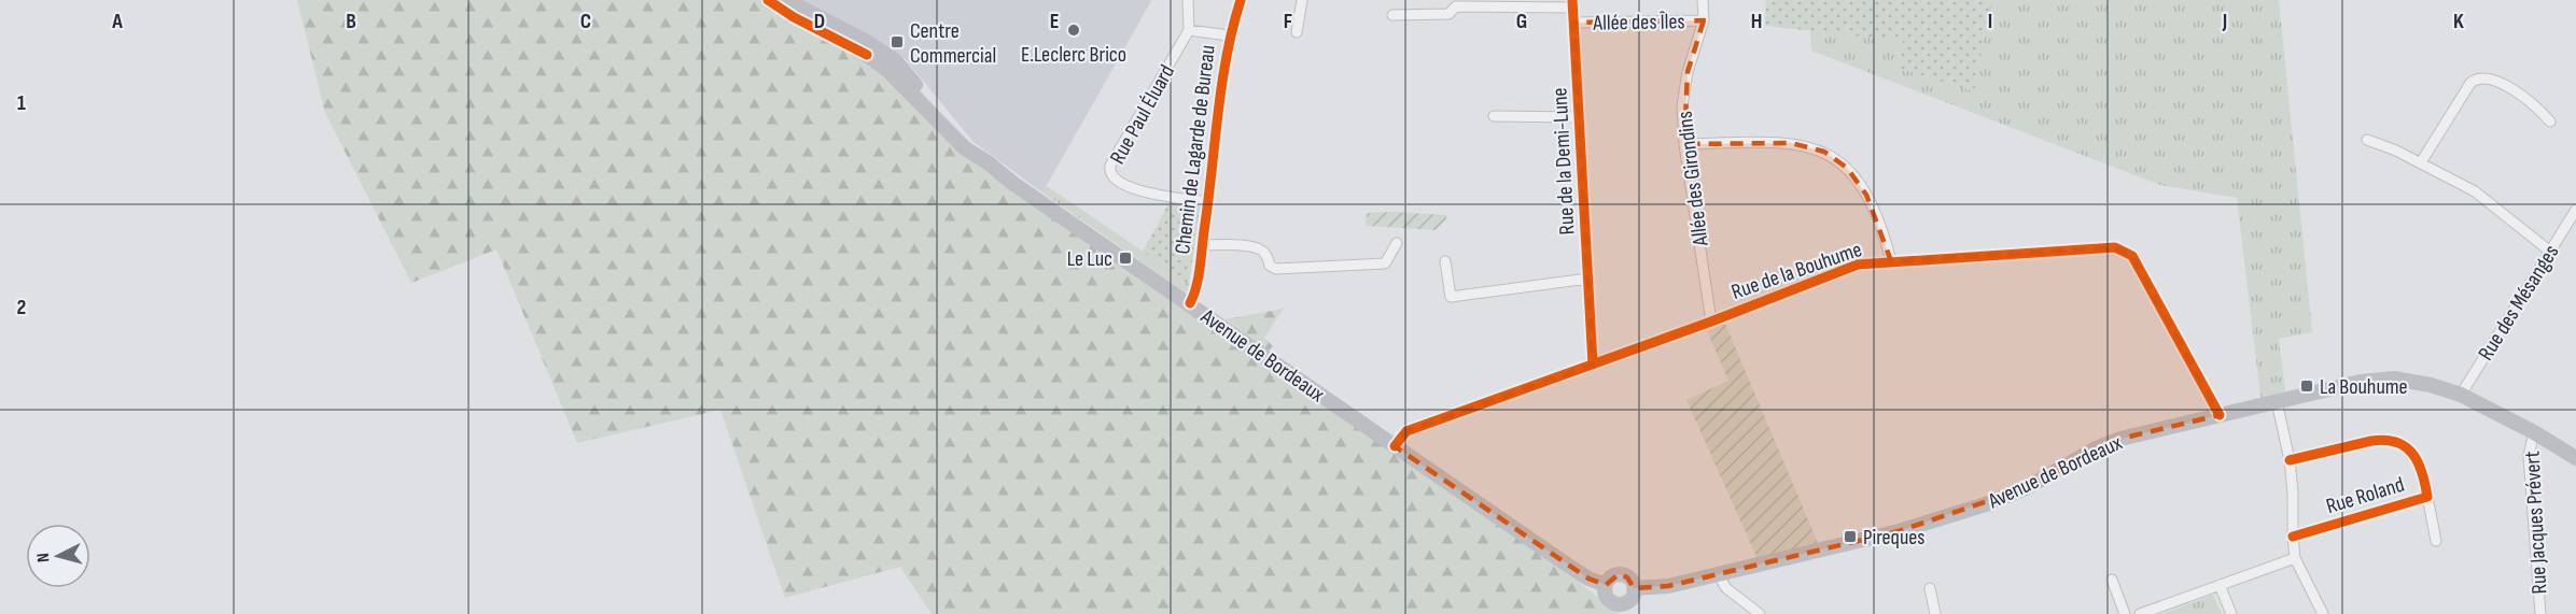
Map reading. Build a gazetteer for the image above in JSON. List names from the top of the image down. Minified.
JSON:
{"streets":{"main road":["Avenue de Bordeaux"],"street":["Allée des Îles","Rue Paul Éluard","Chemin de Lagarde de Bureau","Rue de la Demi-Lune","Allée des Girondins","Rue de la Bouhume","Rue des Mésanges","Rue Roland","Rue Jacques Prévert"]},"crossings":[["Allée des Îles","Rue de la Demi-Lune"],["Allée des Îles","Allée des Girondins"],["Rue Paul Éluard","Chemin de Lagarde de Bureau"],["Chemin de Lagarde de Bureau","Avenue de Bordeaux"],["Rue de la Demi-Lune","Rue de la Bouhume"],["Allée des Girondins","Rue de la Bouhume"],["Rue de la Bouhume","Avenue de Bordeaux"],["Rue des Mésanges","Avenue de Bordeaux"],["Avenue de Bordeaux","Rue Jacques Prévert"]],"places":{"other":["E.Leclerc Brico"],"transit":["Centre Commercial","Le Luc","La Bouhume","Pireques"]},"north":"left","grid":{"columns":["A","B","C","D","E","F","G","H","I","J","K"],"rows":["1","2"]}}
